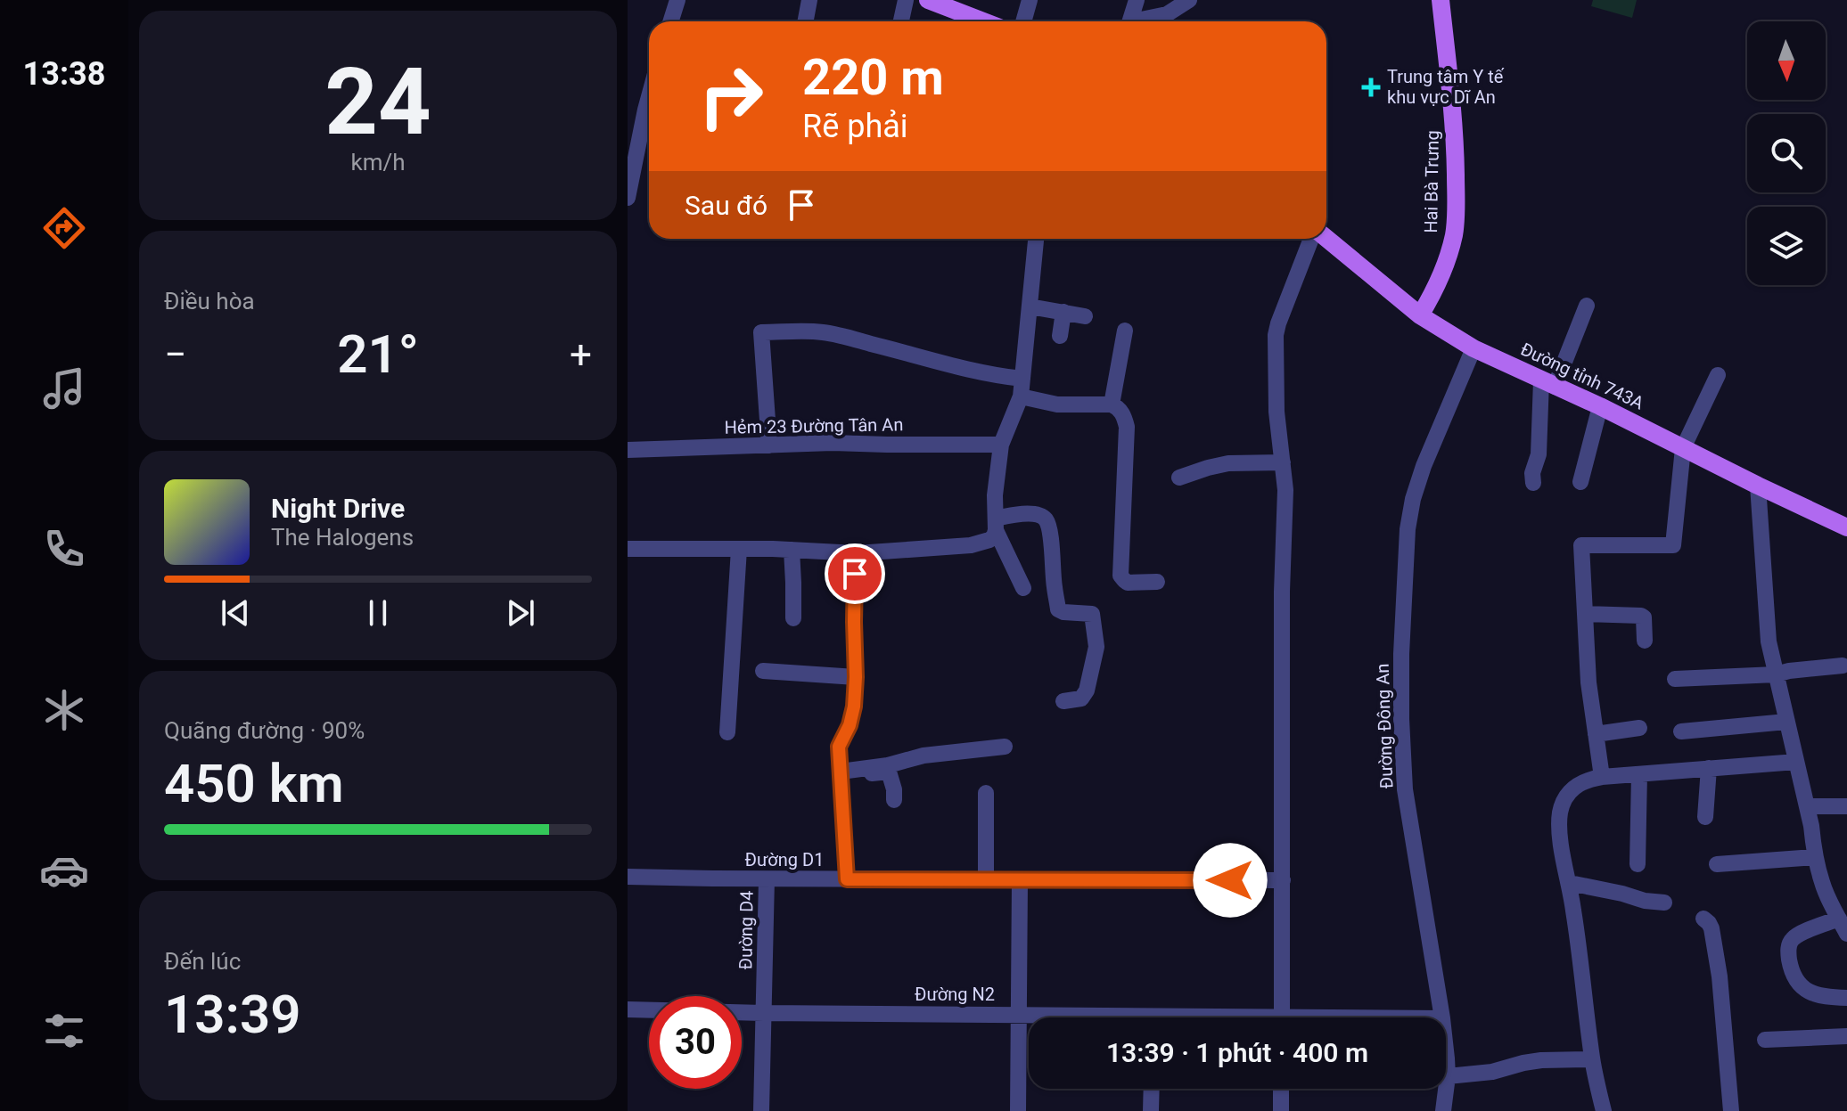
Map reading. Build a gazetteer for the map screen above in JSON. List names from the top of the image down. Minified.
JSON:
{"streets":{"main road":["Hai Bà Trưng","Đường tỉnh 743A"],"street":["Hẻm 23 Đường Tân An","Đường Đông An","Đường D1","Đường D4","Đường N2"]},"crossings":[["Hai Bà Trưng","Đường tỉnh 743A"],["Đường tỉnh 743A","Đường Đông An"],["Đường D1","Đường D4"],["Đường D4","Đường N2"]],"places":{"health":["Trung tâm Y tế khu vực Dĩ An"]},"north":"bottom","page":{"tabs":"13:38","tile":[["24","km/h"],"Điều hòa",["Quãng đường · 90%","450 km"],["Đến lúc","13:39"]],"turn":["220 m","Rẽ phải"],"then":"Sau đó","heat":["−","21°","+"],"song":["Night Drive","The Halogens"],"limit":"30","trip":"13:39 · 1 phút · 400 m"}}
